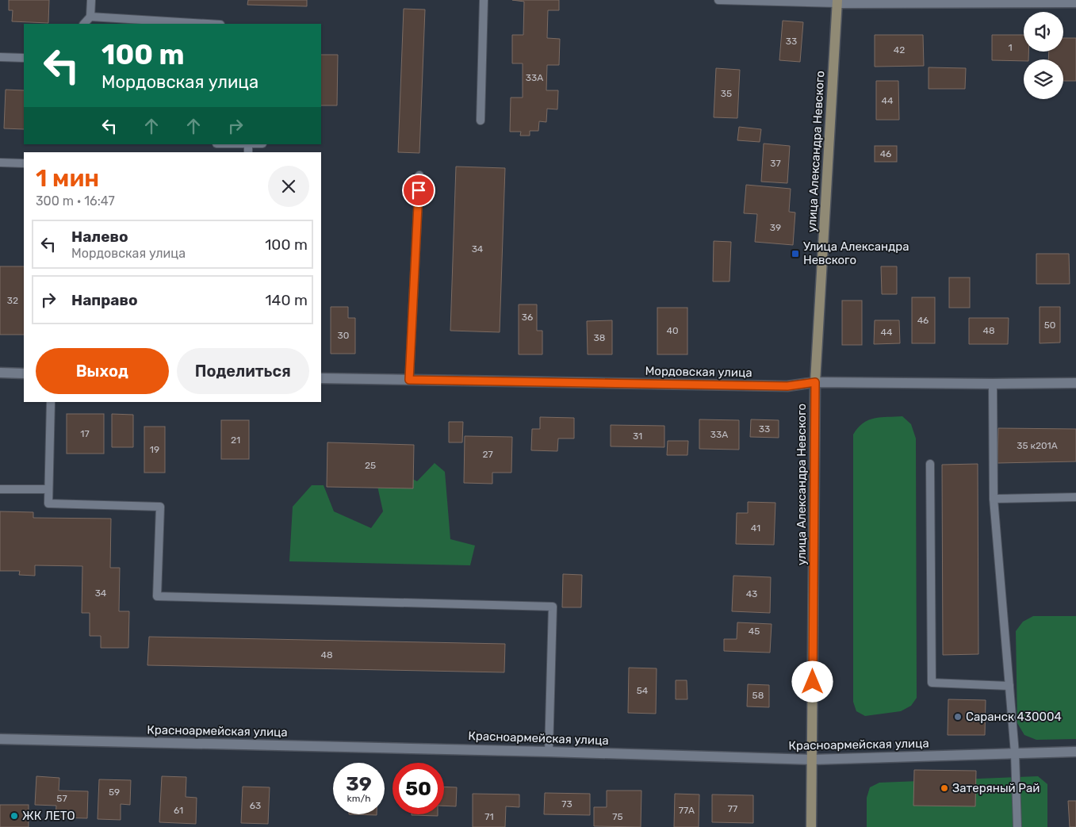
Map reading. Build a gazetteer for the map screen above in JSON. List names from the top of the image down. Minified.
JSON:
{"streets":{"main road":["улица Александра Невского"],"street":["Мордовская улица","Красноармейская улица"]},"crossings":[["улица Александра Невского","Мордовская улица"],["улица Александра Невского","Красноармейская улица"]],"places":{"transit":["Улица Александра Невского"],"other":["Саранск 430004","Затеряный Рай","ЖК ЛЕТО"]},"house_numbers":["33","1","42","33А","35","44","46","37","39","34","32","36","46","50","40","48","44","30","38","33","17","33А","31","21","35 к201А","19","27","25","41","34","43","45","48","54","58","59","57","73","63","77","61","77А","71","75"],"page":{"turn":["100 m","Мордовская улица"],"heading":["1 мин","300 m · 16:47"],"list":[{"name":"Налево","note":"Мордовская улица","value":"100 m"},{"name":"Направо","value":"140 m"}],"buttons":["Выход","Поделиться"],"speed":"39 km/h","limit":"50"}}
